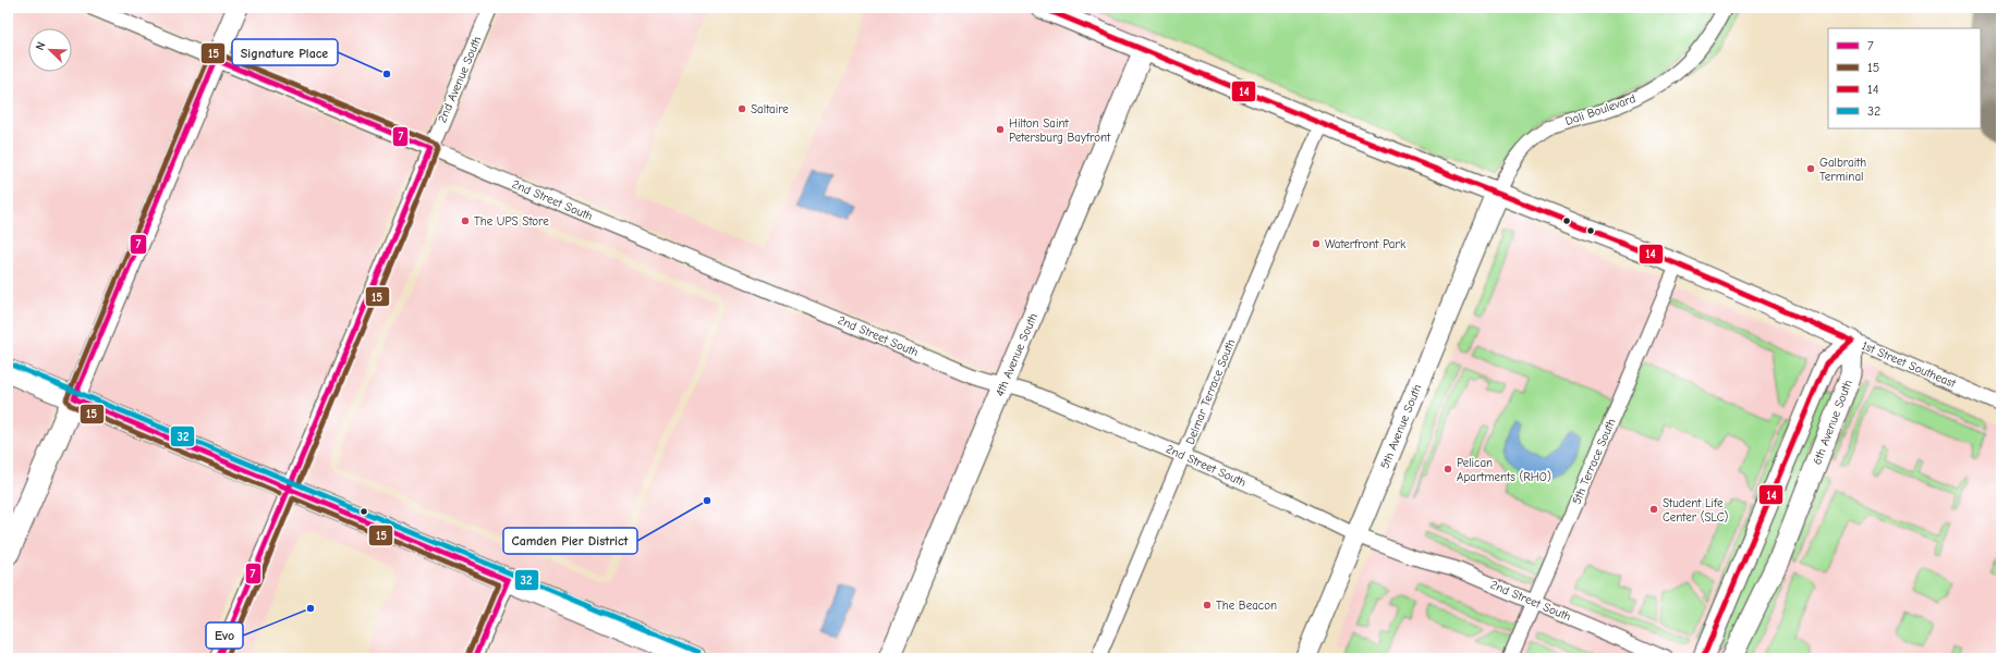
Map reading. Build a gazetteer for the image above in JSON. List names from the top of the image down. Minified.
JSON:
{"streets":{"street":["2nd Avenue South","Dali Boulevard","2nd Street South","4th Avenue South","1st Street Southeast","Delmar Terrace South","6th Avenue South","5th Avenue South","5th Terrace South"]},"crossings":[["2nd Avenue South","2nd Street South"],["Dali Boulevard","1st Street Southeast"],["Dali Boulevard","5th Avenue South"],["2nd Street South","4th Avenue South"],["2nd Street South","Delmar Terrace South"],["2nd Street South","5th Avenue South"],["2nd Street South","5th Terrace South"],["4th Avenue South","1st Street Southeast"],["1st Street Southeast","Delmar Terrace South"],["1st Street Southeast","6th Avenue South"],["1st Street Southeast","5th Avenue South"],["1st Street Southeast","5th Terrace South"]],"places":["Signature Place","Saltaire","Hilton Saint Petersburg Bayfront","Galbraith Terminal","The UPS Store","Waterfront Park","Pelican Apartments (RHO)","Camden Pier District","Student Life Center (SLC)","The Beacon","Evo"],"lines":["transit line 14","transit line 15","transit line 7","transit line 32"],"legend":["7","15","14","32"],"north":"top left"}
